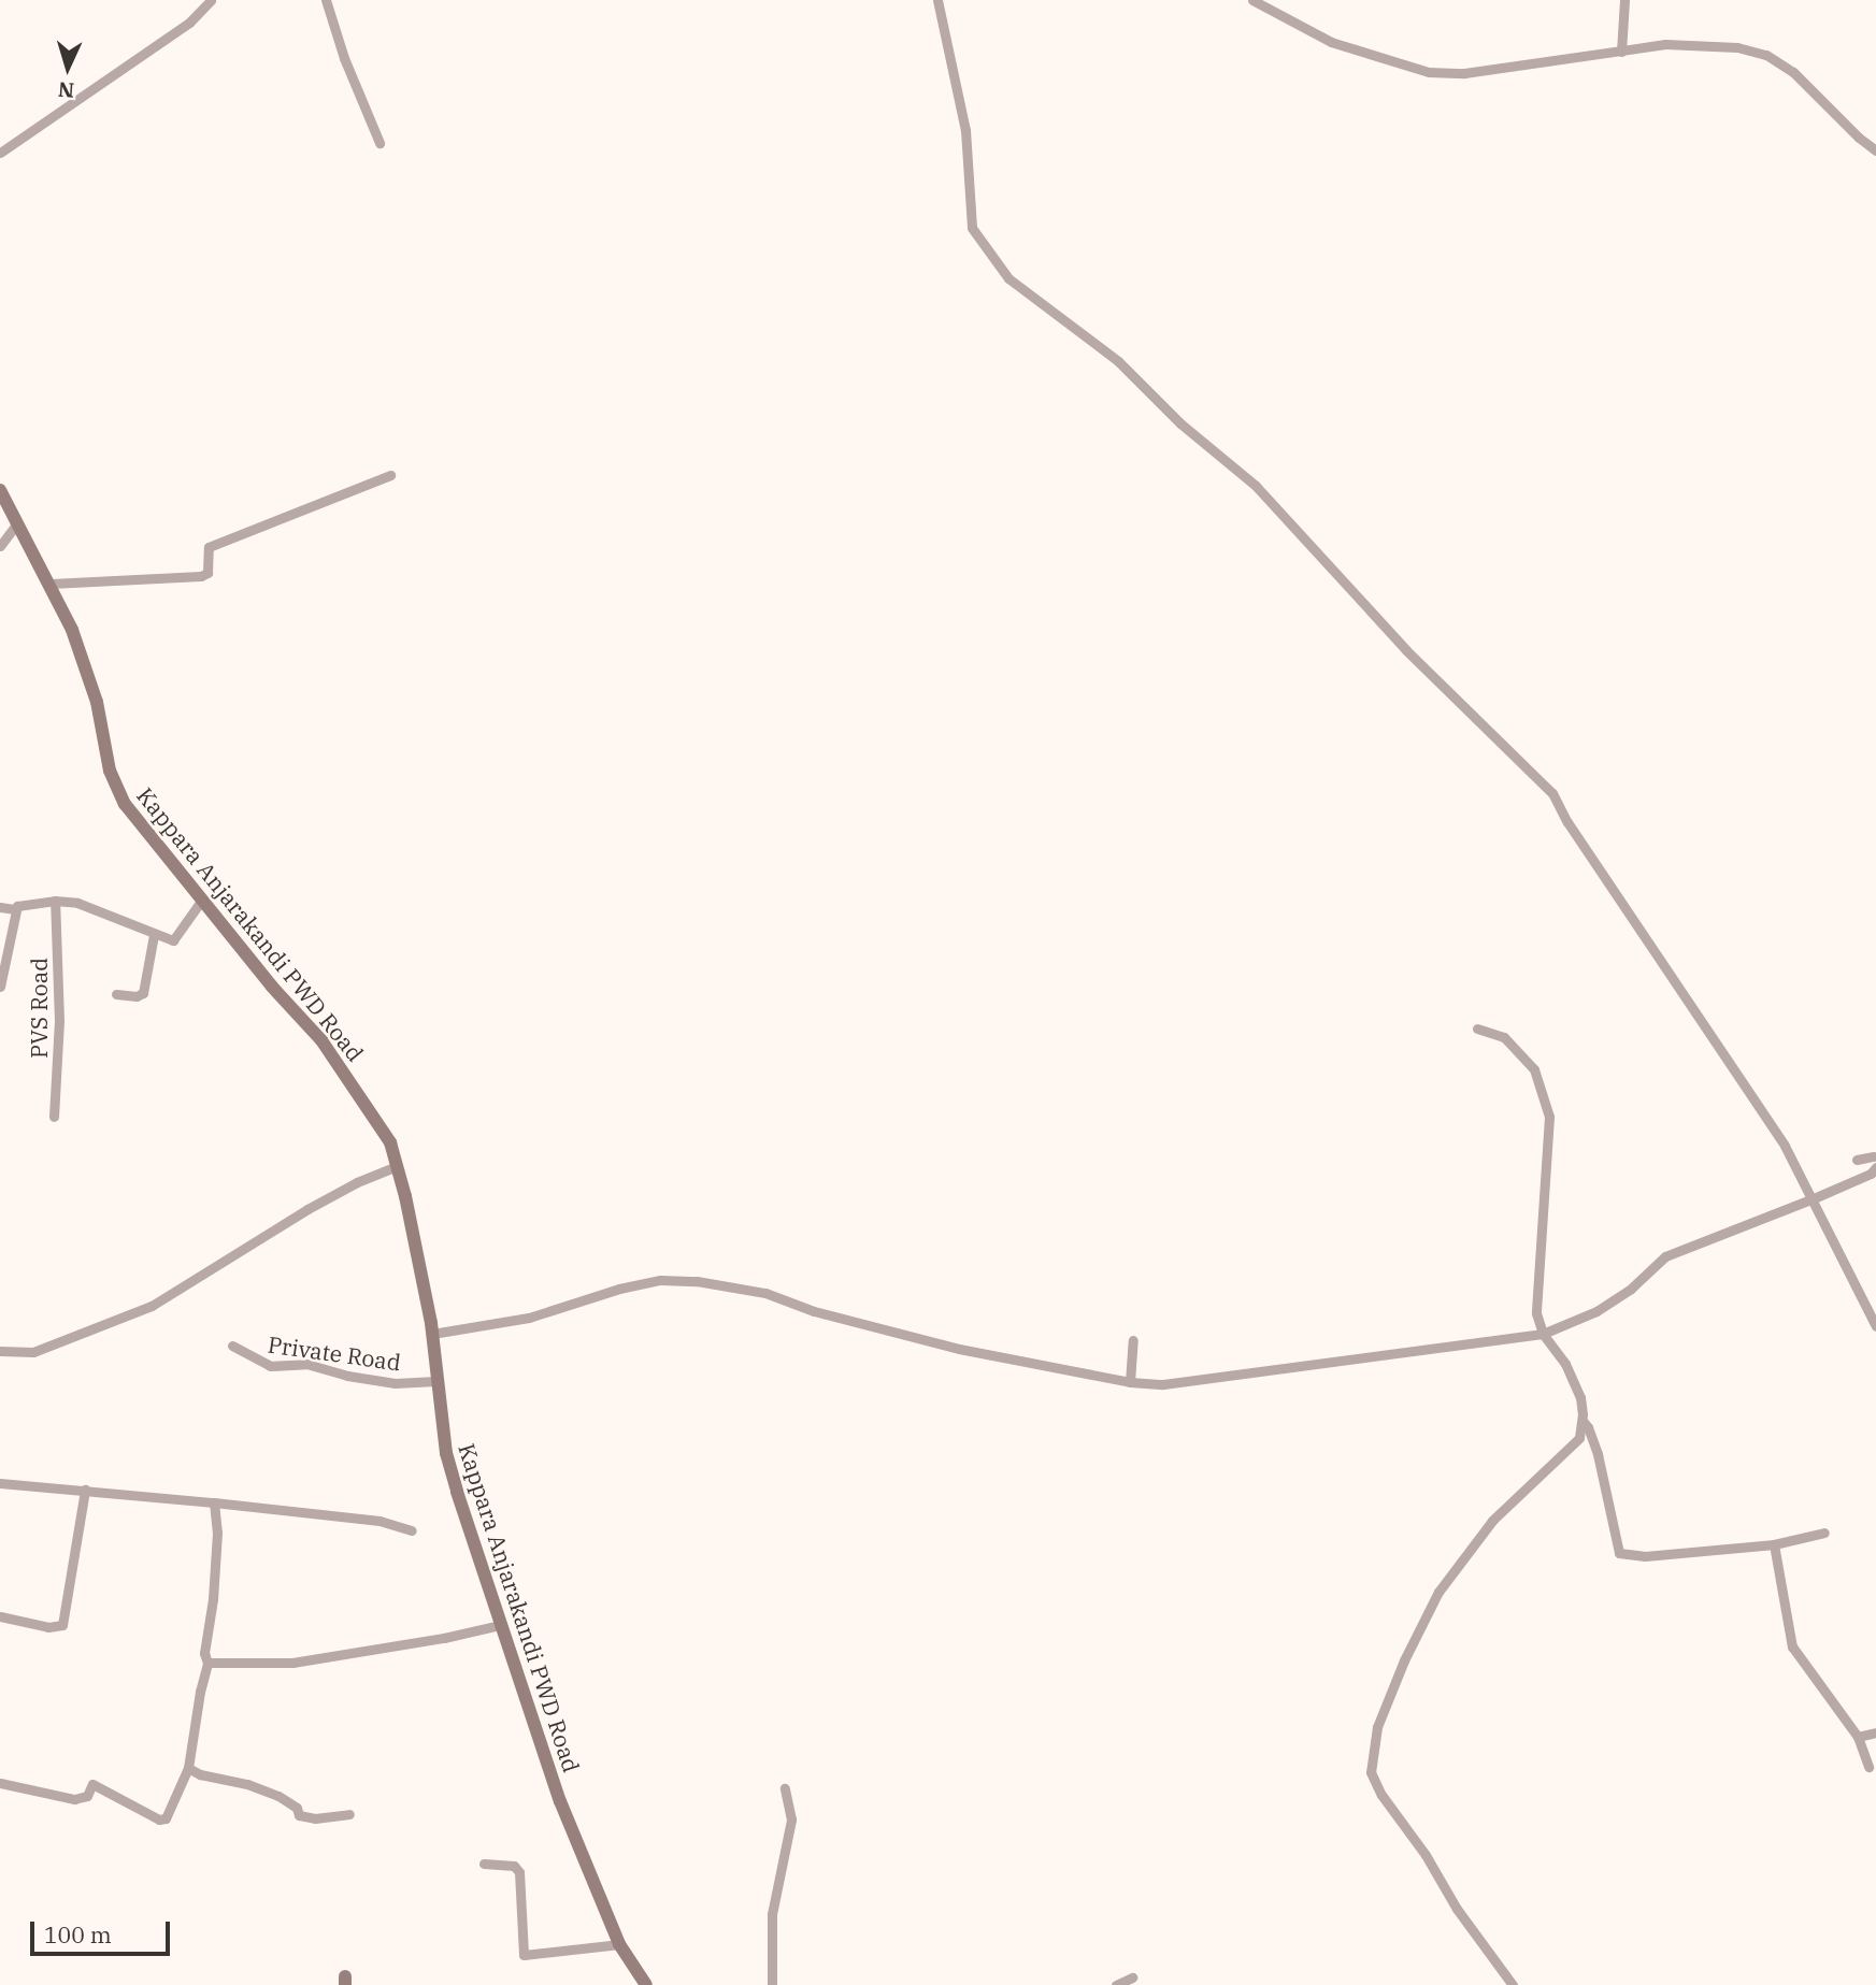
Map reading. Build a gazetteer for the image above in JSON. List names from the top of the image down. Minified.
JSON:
{"streets":{"main road":["Kappara Anjarakandi PWD Road"],"street":["PVS Road","Private Road"]},"crossings":[["Kappara Anjarakandi PWD Road","Private Road"]],"scale_bar":"100 m","north":"bottom"}
